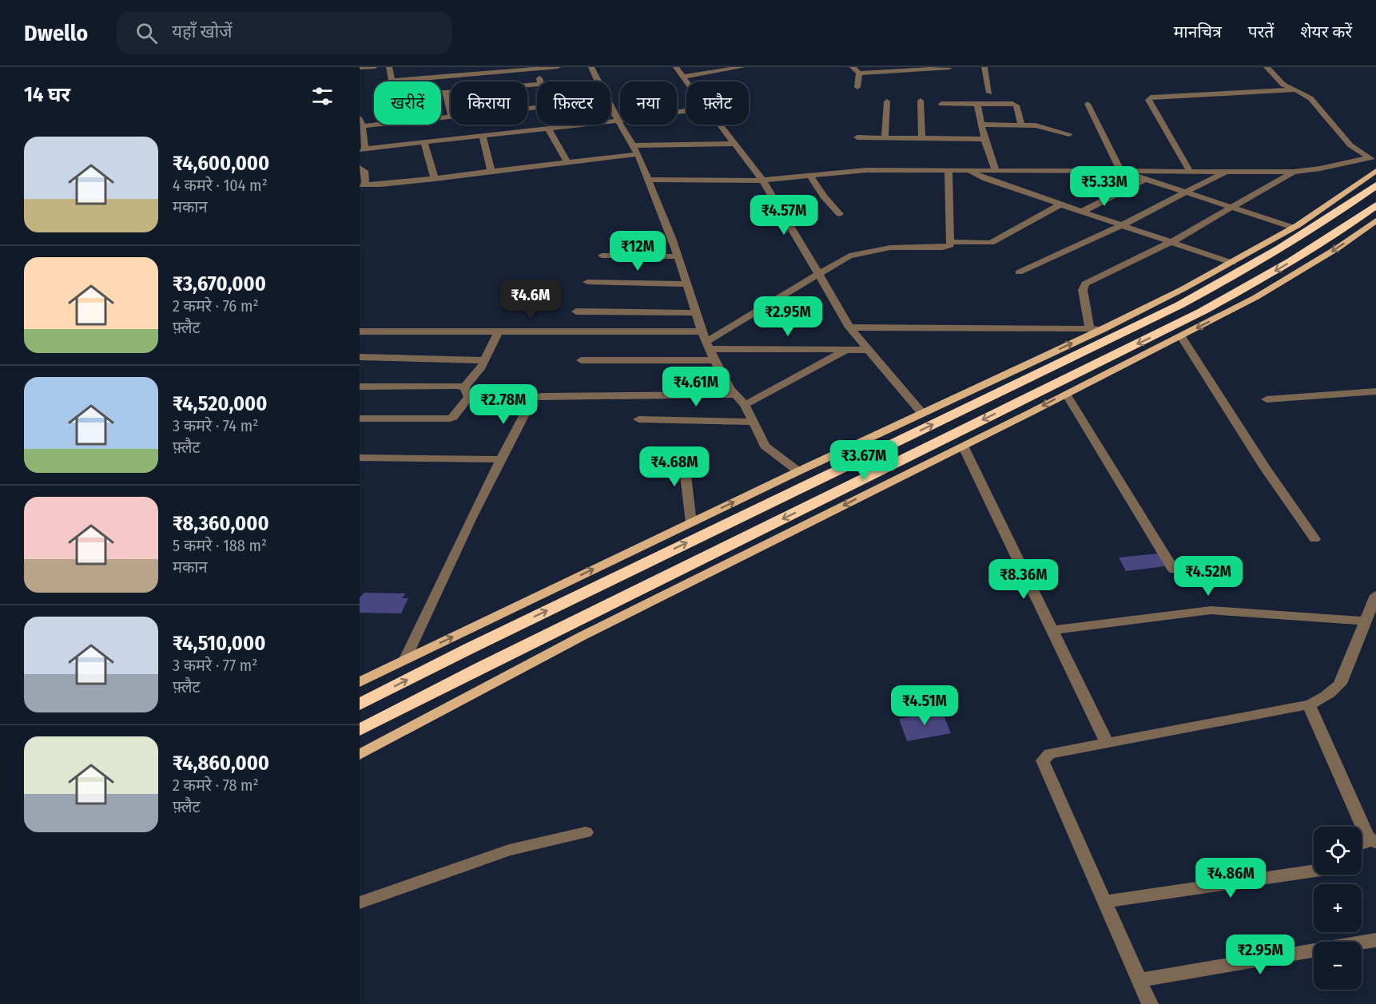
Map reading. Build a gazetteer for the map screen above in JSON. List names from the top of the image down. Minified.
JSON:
{"page":{"header":"Dwello","search":"यहाँ खोजें","nav":["मानचित्र","परतें","शेयर करें"],"heading":"14 घर","chip":["खरीदें","किराया","फ़िल्टर","नया","फ़्लैट"],"list":[{"name":"₹4,600,000","note":"4 कमरे · 104 m² · मकान"},{"name":"₹3,670,000","note":"2 कमरे · 76 m² · फ़्लैट"},{"name":"₹4,520,000","note":"3 कमरे · 74 m² · फ़्लैट"},{"name":"₹8,360,000","note":"5 कमरे · 188 m² · मकान"},{"name":"₹4,510,000","note":"3 कमरे · 77 m² · फ़्लैट"},{"name":"₹4,860,000","note":"2 कमरे · 78 m² · फ़्लैट"}],"price":["₹5.33M","₹4.57M","₹12M","₹4.6M","₹2.95M","₹4.61M","₹2.78M","₹3.67M","₹4.68M","₹4.52M","₹8.36M","₹4.51M","₹4.86M","₹2.95M"],"map_buttons":["+","−"]}}
